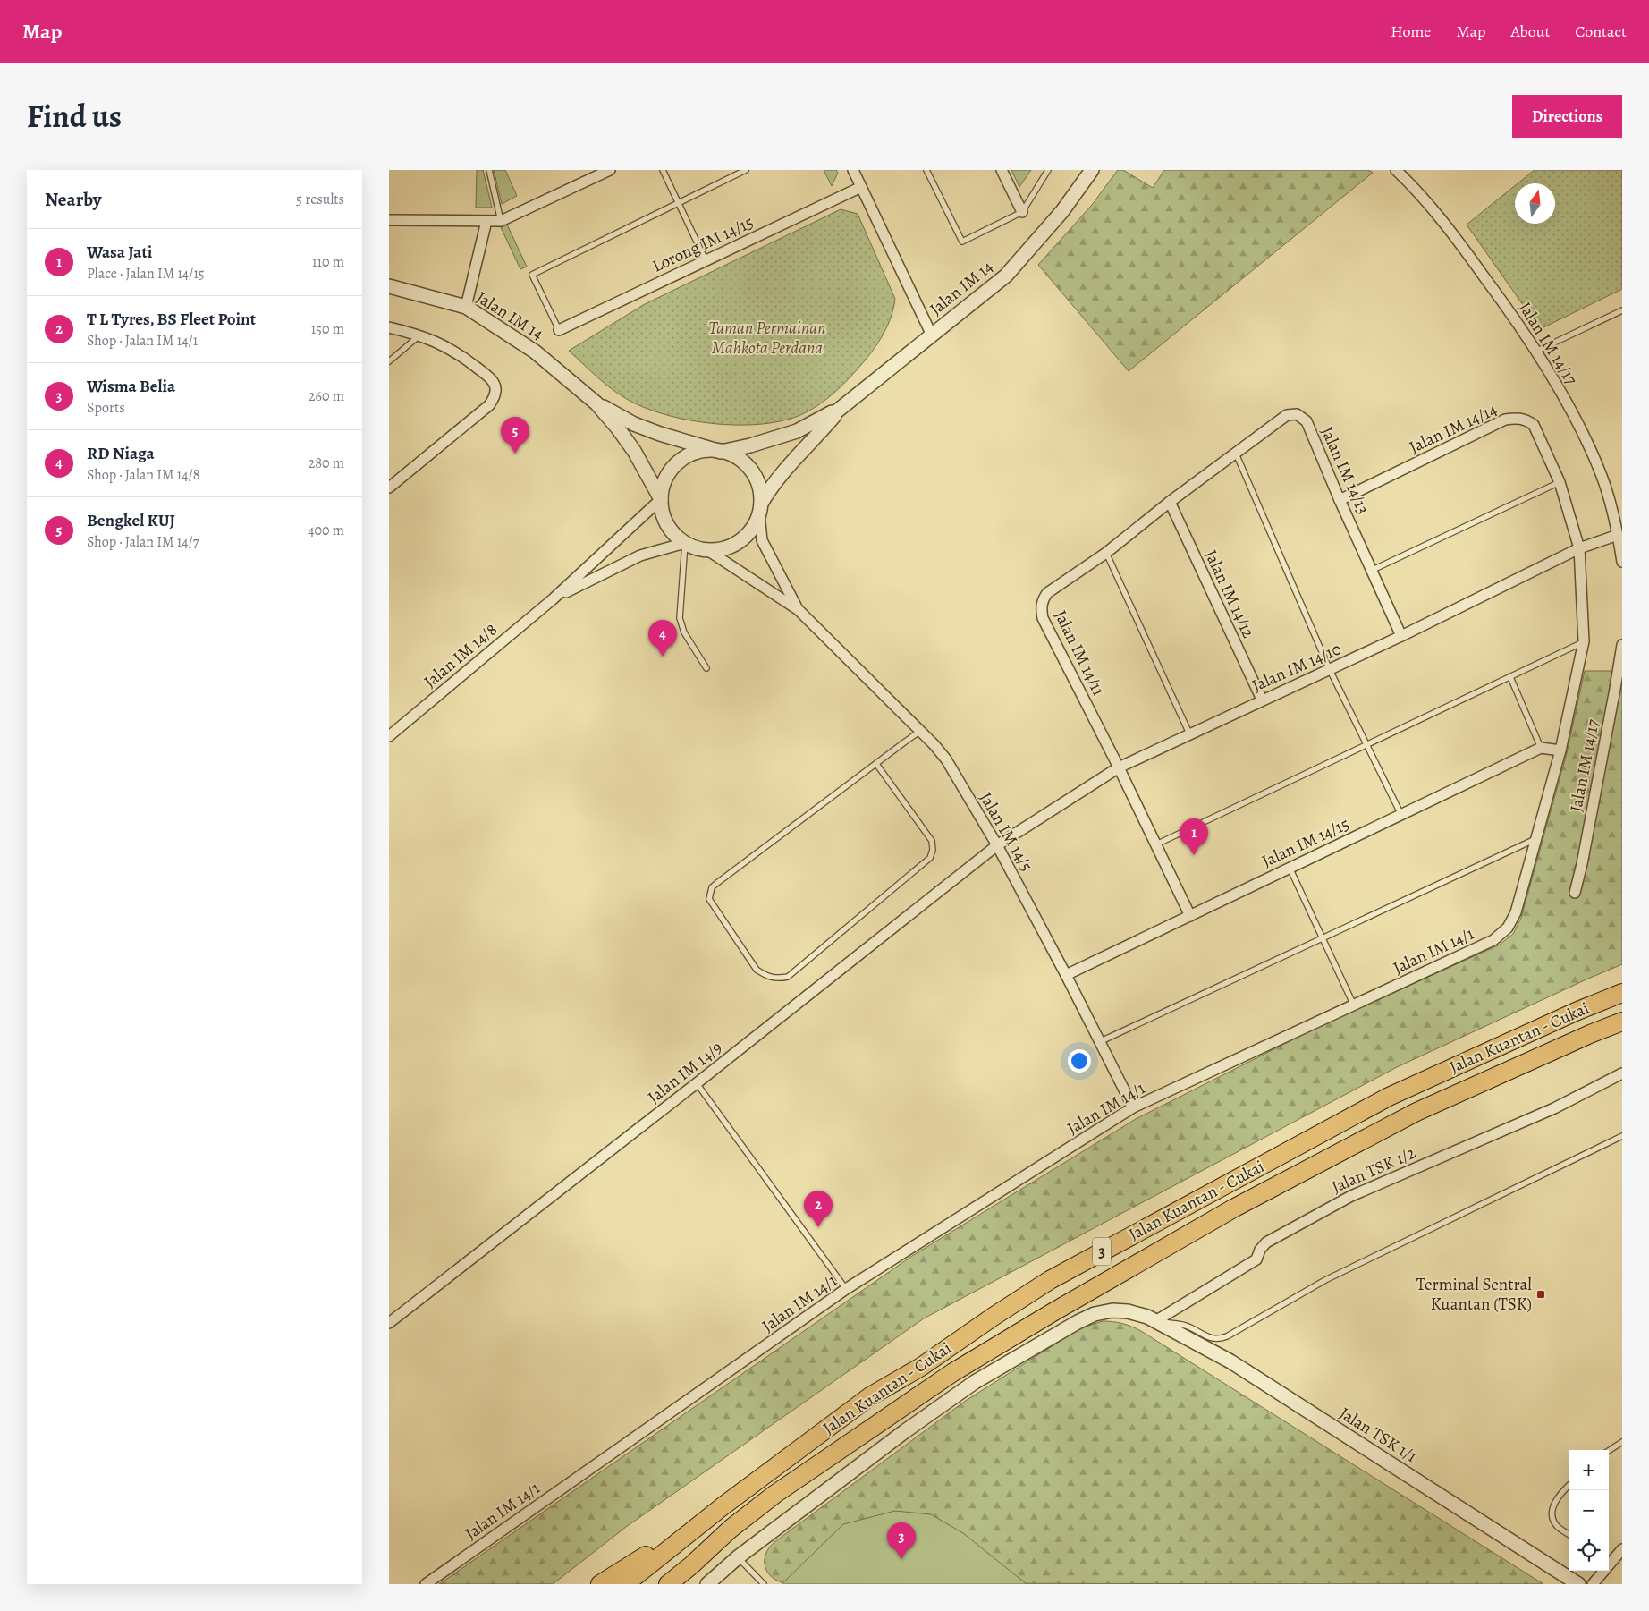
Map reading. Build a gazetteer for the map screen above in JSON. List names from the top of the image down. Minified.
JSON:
{"streets":{"highway":["Jalan Kuantan - Cukai","3"],"street":["Lorong IM 14/15","Jalan IM 14","Jalan IM 14/17","Jalan IM 14/14","Jalan IM 14/13","Jalan IM 14/12","Jalan IM 14/11","Jalan IM 14/8","Jalan IM 14/10","Jalan IM 14/5","Jalan IM 14/15","Jalan IM 14/1","Jalan IM 14/9","Jalan TSK 1/2","Jalan TSK 1/1"]},"crossings":[["Jalan IM 14/17","Jalan IM 14/10"],["Jalan IM 14/14","Jalan IM 14/13"],["Jalan IM 14/14","Jalan IM 14/10"],["Jalan IM 14/14","Jalan IM 14/1"],["Jalan IM 14/13","Jalan IM 14/12"],["Jalan IM 14/13","Jalan IM 14/11"],["Jalan IM 14/13","Jalan IM 14/10"],["Jalan IM 14/12","Jalan IM 14/11"],["Jalan IM 14/12","Jalan IM 14/10"],["Jalan IM 14/11","Jalan IM 14/10"],["Jalan IM 14/11","Jalan IM 14/15"],["Jalan IM 14/10","Jalan IM 14/5"],["Jalan IM 14/10","Jalan IM 14/1"],["Jalan IM 14/10","Jalan IM 14/9"],["Jalan IM 14/5","Jalan IM 14/15"],["Jalan IM 14/5","Jalan IM 14/1"],["Jalan IM 14/5","Jalan IM 14/9"],["Jalan TSK 1/2","Jalan TSK 1/1"]],"parks":["Taman Permainan Mahkota Perdana"],"places":{"transit":["Terminal Sentral Kuantan (TSK)"]},"north":"top","page":{"header":"Map","nav":["Home","Map","About","Contact"],"title":"Find us","buttons":"Directions","heading":["Nearby","5 results"],"list":[{"mark":"1","name":"Wasa Jati","note":"Place · Jalan IM 14/15","value":"110 m"},{"mark":"2","name":"T L Tyres, BS Fleet Point","note":"Shop · Jalan IM 14/1","value":"150 m"},{"mark":"3","name":"Wisma Belia","note":"Sports","value":"260 m"},{"mark":"4","name":"RD Niaga","note":"Shop · Jalan IM 14/8","value":"280 m"},{"mark":"5","name":"Bengkel KUJ","note":"Shop · Jalan IM 14/7","value":"400 m"}],"pins":["5","4","1","2","3"],"map_buttons":["+","−"]}}
